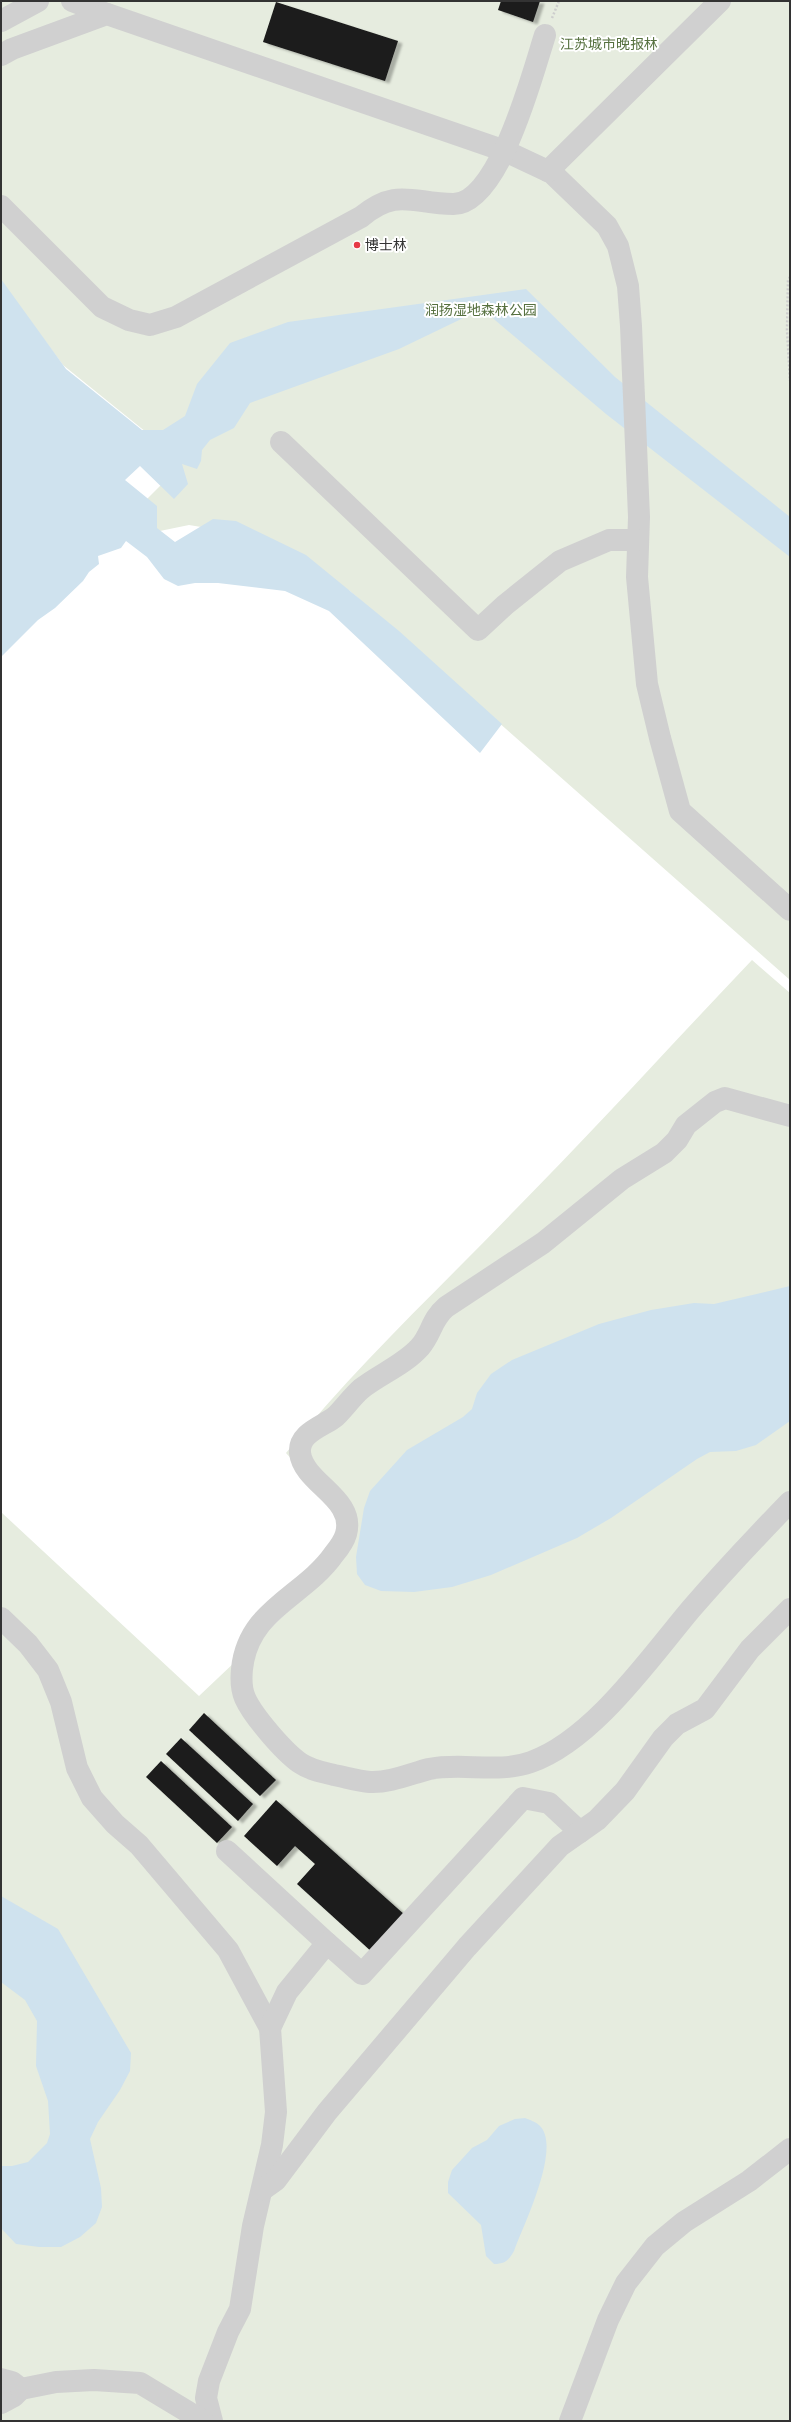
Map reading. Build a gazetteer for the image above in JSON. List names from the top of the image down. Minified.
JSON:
{"parks":["江苏城市晚报林","润扬湿地森林公园"],"places":["博士林"]}
